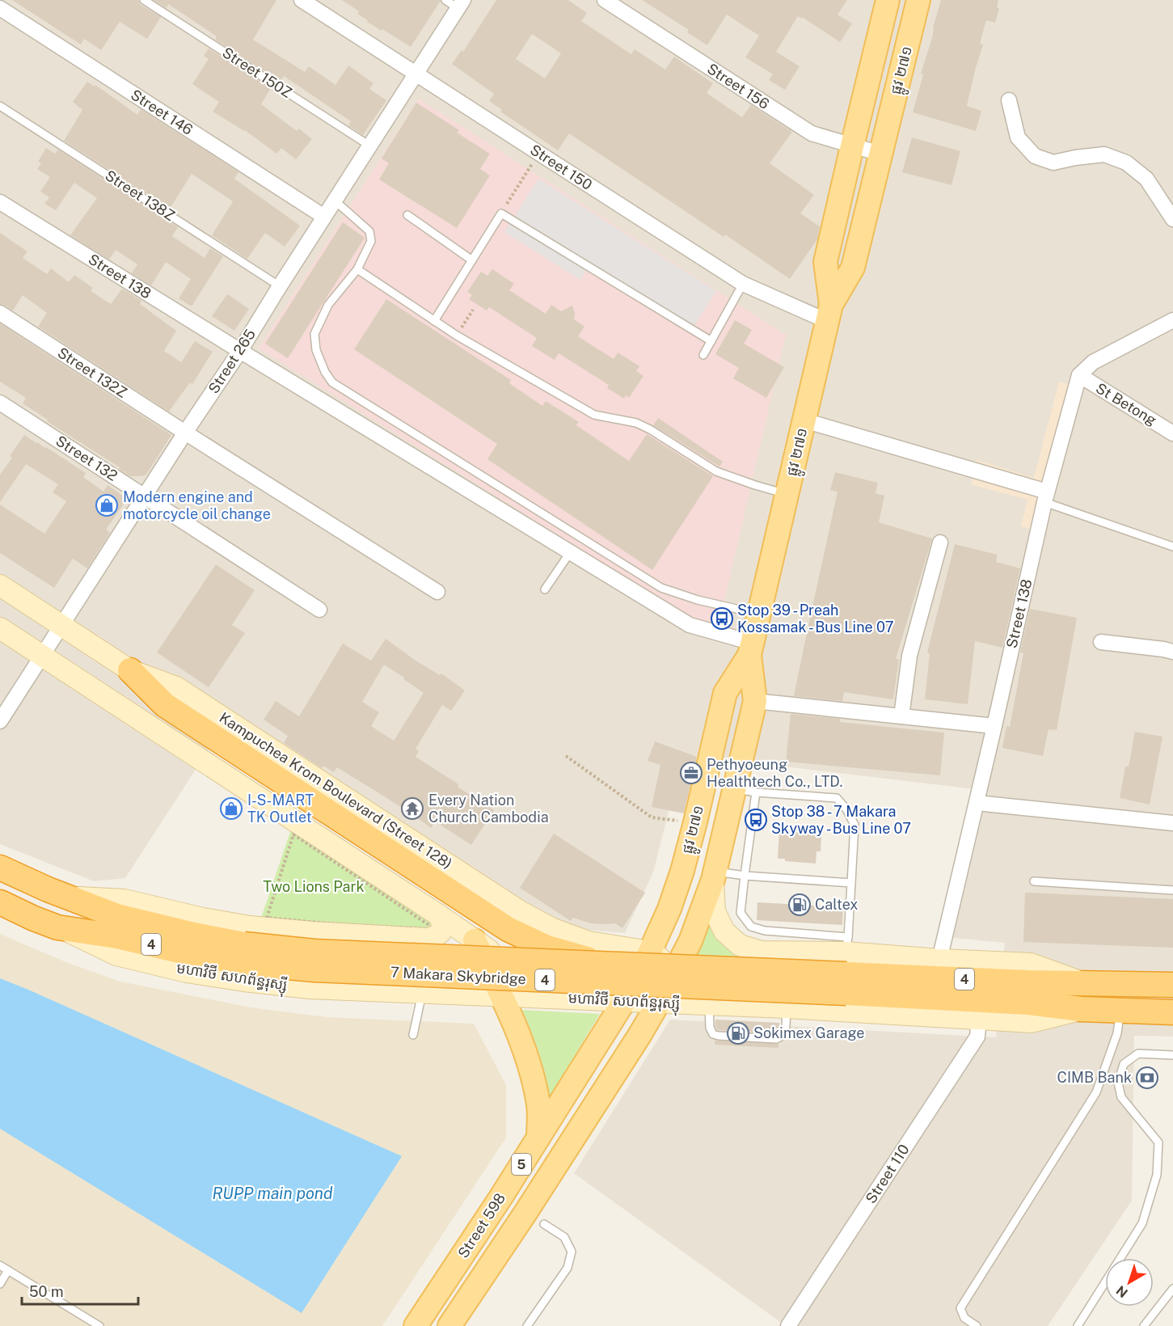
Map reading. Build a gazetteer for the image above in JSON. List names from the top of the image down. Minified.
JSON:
{"streets":{"highway":["4","7 Makara Skybridge","មហាវិថី សហព័ន្ធរុស្ស៊ី"],"main road":["ផ្លូវ ២៧១","Kampuchea Krom Boulevard (Street 128)","5","Street 598"],"street":["Street 156","Street 146","Street 150","Street 138","Street 265","Street 132Z","St Betong","Street 132","Street 110"],"lane":["Street 150Z","Street 138Z"]},"crossings":[["ផ្លូវ ២៧១","Street 156"],["ផ្លូវ ២៧១","Street 150"],["ផ្លូវ ២៧១","Street 138"],["ផ្លូវ ២៧១","Kampuchea Krom Boulevard (Street 128)"],["ផ្លូវ ២៧១","មហាវិថី សហព័ន្ធរុស្ស៊ី"],["ផ្លូវ ២៧១","Street 598"],["Street 150Z","Street 265"],["Street 146","Street 265"],["Street 150","Street 265"],["Street 138Z","Street 265"],["Street 138","Street 265"],["Street 138","St Betong"],["Street 138","មហាវិថី សហព័ន្ធរុស្ស៊ី"],["Street 265","Street 132Z"],["Street 265","Street 132"],["Street 265","Kampuchea Krom Boulevard (Street 128)"],["4","7 Makara Skybridge"],["4","មហាវិថី សហព័ន្ធរុស្ស៊ី"],["7 Makara Skybridge","មហាវិថី សហព័ន្ធរុស្ស៊ី"],["មហាវិថី សហព័ន្ធរុស្ស៊ី","Street 110"],["មហាវិថី សហព័ន្ធរុស្ស៊ី","Street 598"]],"water":["RUPP main pond"],"parks":["Two Lions Park"],"places":{"shop":["Modern engine and motorcycle oil change","I-S-MART TK Outlet"],"bus stop":["Stop 39 - Preah Kossamak - Bus Line 07","Stop 38 - 7 Makara Skyway - Bus Line 07"],"office":["Pethyoeung Healthtech Co., LTD."],"temple":["Every Nation Church Cambodia"],"fuel station":["Caltex","Sokimex Garage"],"bank":["CIMB Bank"]},"scale_bar":"50 m","north":"bottom left"}
